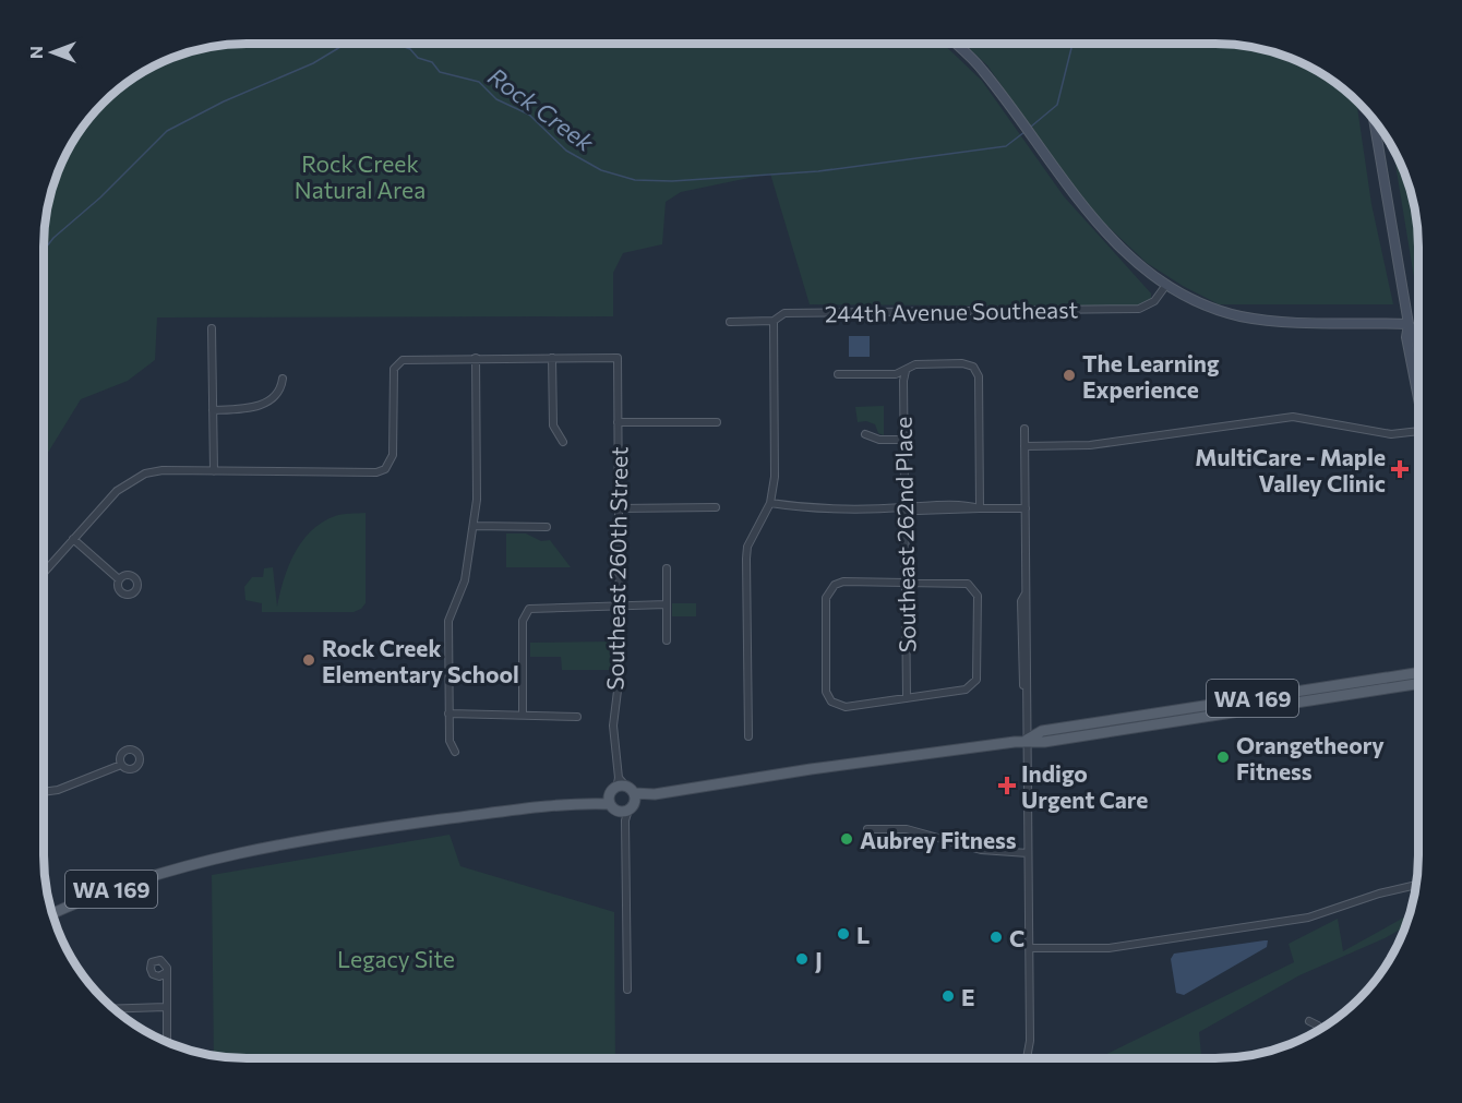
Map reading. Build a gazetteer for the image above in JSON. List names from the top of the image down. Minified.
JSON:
{"streets":{"main road":["WA 169"],"street":["244th Avenue Southeast","Southeast 262nd Place","Southeast 260th Street"]},"crossings":[["Southeast 260th Street","WA 169"]],"water":["Rock Creek"],"parks":["Rock Creek Natural Area","Legacy Site"],"places":{"other":["The Learning Experience","Rock Creek Elementary School","Orangetheory Fitness","Aubrey Fitness","L","C","J","E"],"health":["MultiCare - Maple Valley Clinic","Indigo Urgent Care"]},"north":"left"}
